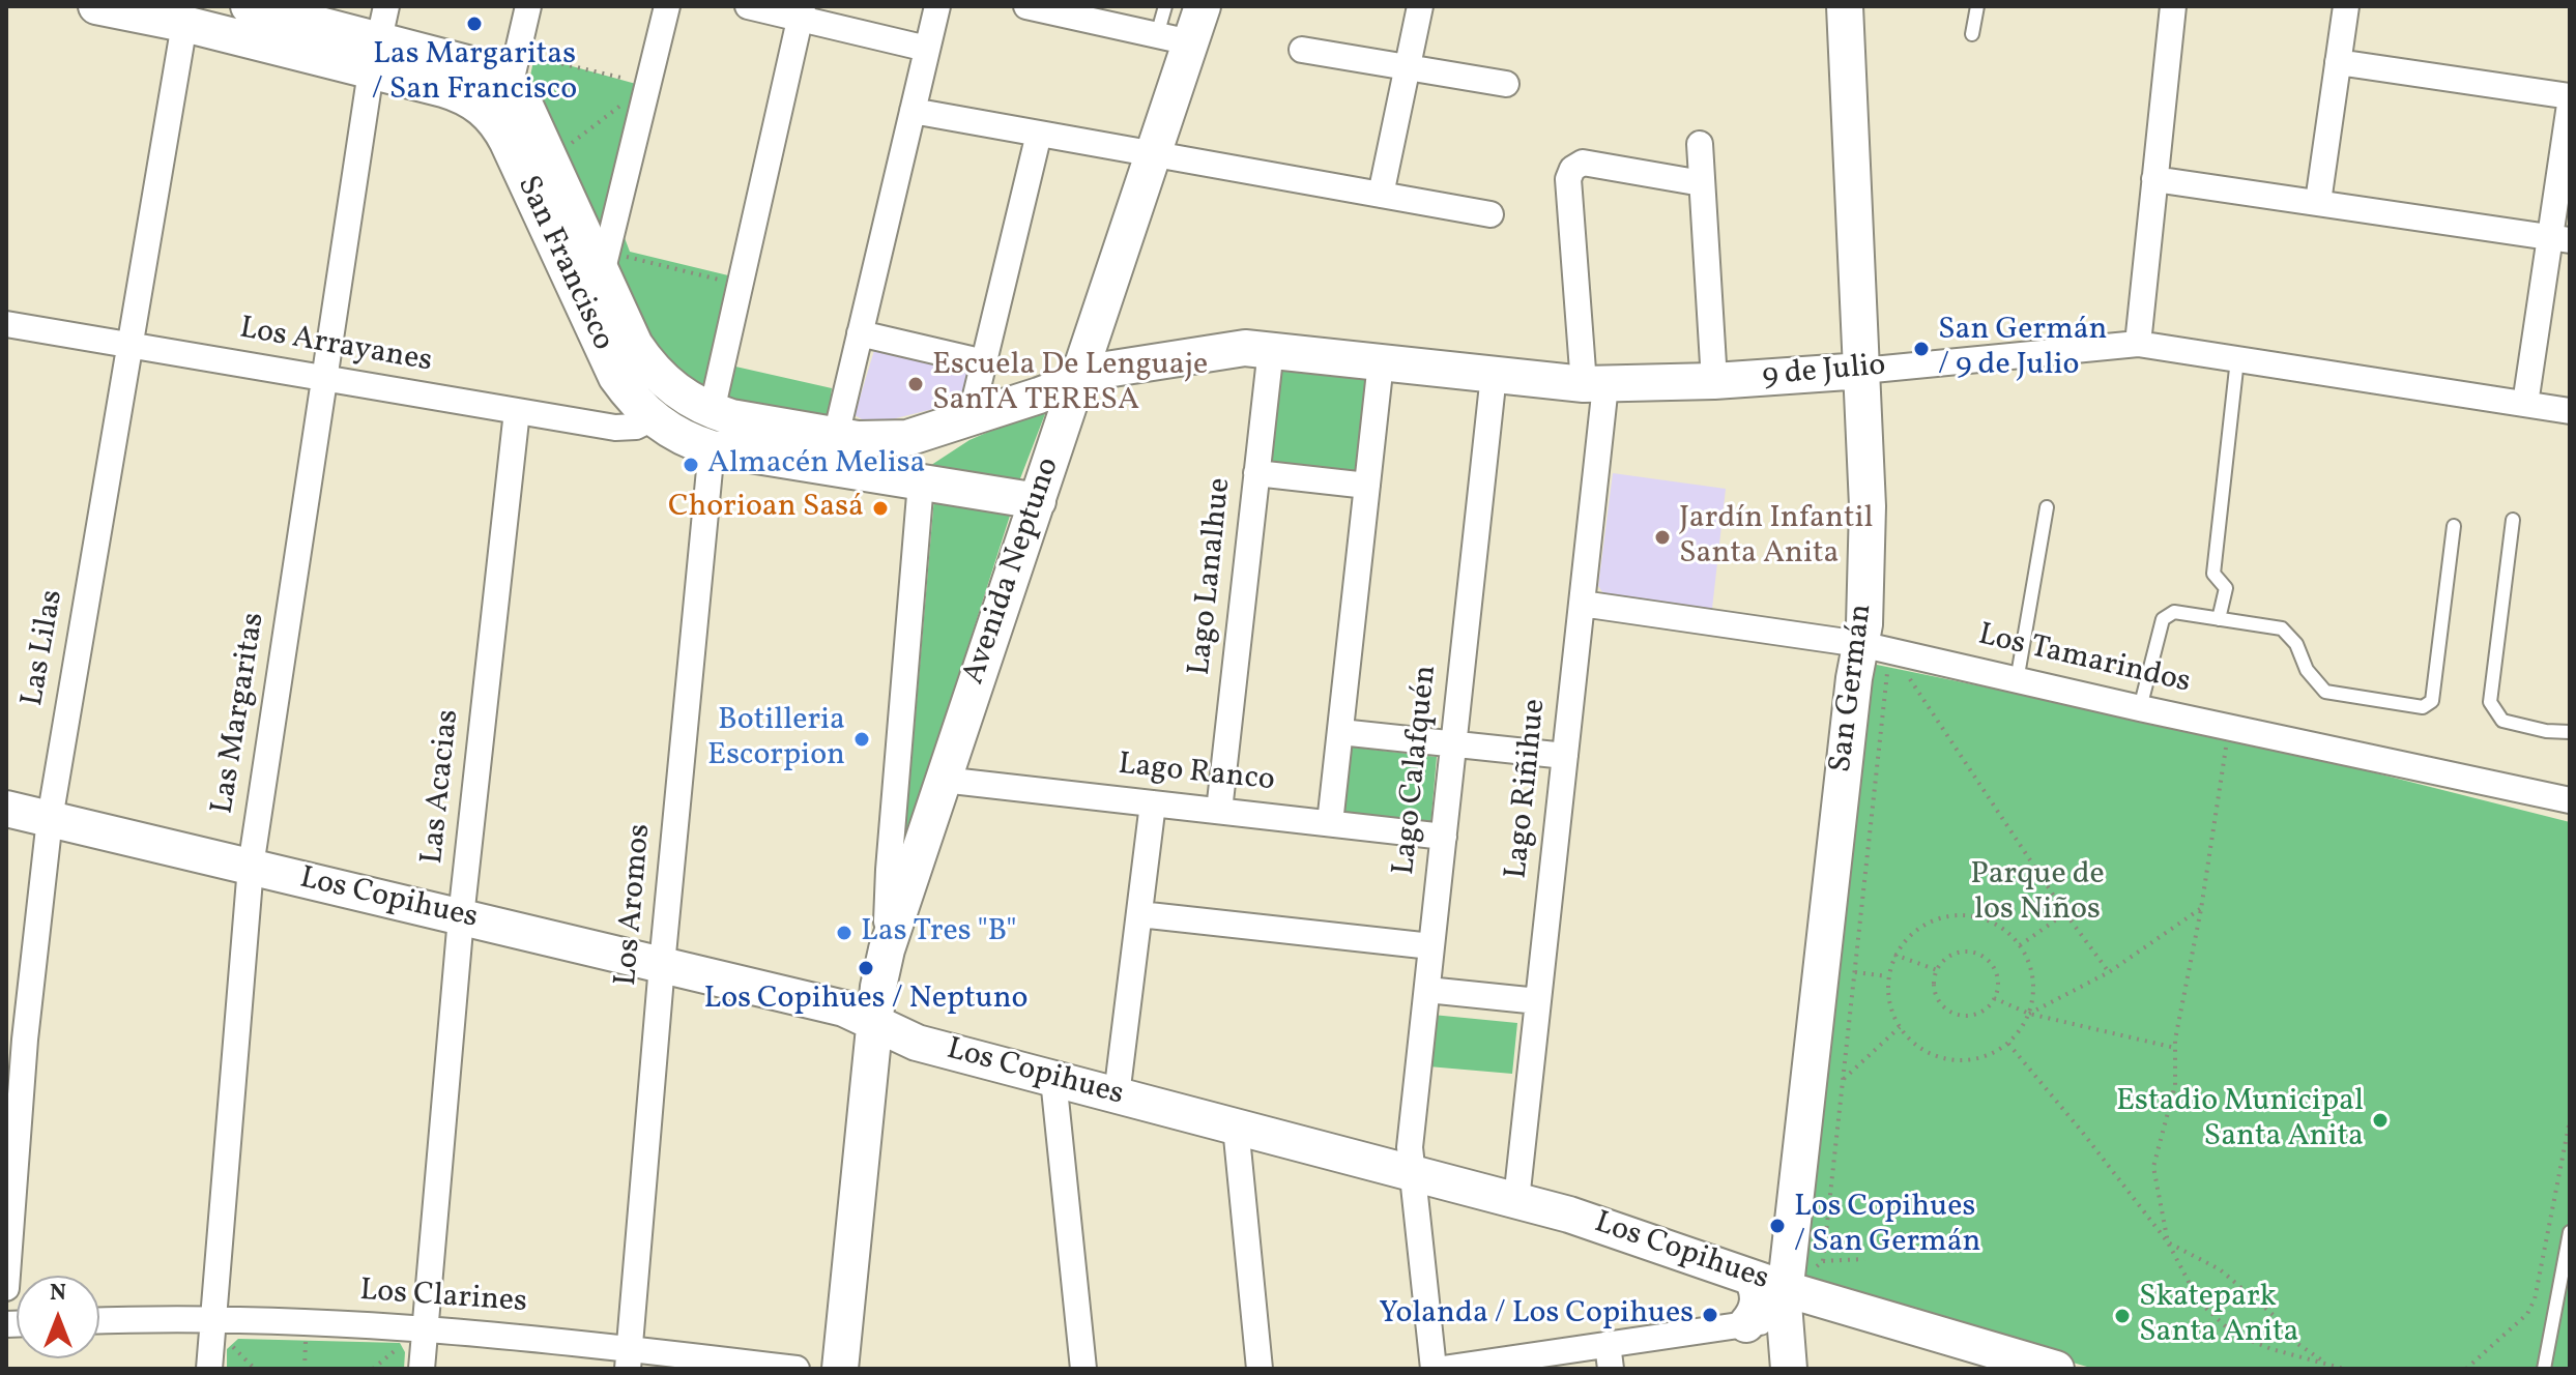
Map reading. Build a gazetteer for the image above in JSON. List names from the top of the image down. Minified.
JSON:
{"streets":{"street":["San Francisco","Los Arrayanes","9 de Julio","Avenida Neptuno","Lago Lanalhue","Las Lilas","Los Tamarindos","San Germán","Las Margaritas","Lago Calafquén","Lago Ranco","Las Acacias","Lago Riñihue","Los Copihues","Los Aromos","Los Clarines"]},"crossings":[["San Francisco","Los Arrayanes"],["San Francisco","9 de Julio"],["San Francisco","Avenida Neptuno"],["San Francisco","Las Lilas"],["San Francisco","Las Margaritas"],["San Francisco","Los Aromos"],["Los Arrayanes","Las Lilas"],["Los Arrayanes","Las Margaritas"],["Los Arrayanes","Las Acacias"],["9 de Julio","Avenida Neptuno"],["9 de Julio","Lago Lanalhue"],["9 de Julio","San Germán"],["9 de Julio","Lago Calafquén"],["9 de Julio","Lago Riñihue"],["Avenida Neptuno","Lago Ranco"],["Avenida Neptuno","Los Copihues"],["Lago Lanalhue","Lago Ranco"],["Las Lilas","Los Copihues"],["Los Tamarindos","San Germán"],["Los Tamarindos","Lago Riñihue"],["San Germán","Los Copihues"],["Las Margaritas","Los Copihues"],["Las Margaritas","Los Clarines"],["Lago Calafquén","Lago Ranco"],["Lago Calafquén","Los Copihues"],["Las Acacias","Los Copihues"],["Las Acacias","Los Clarines"],["Lago Riñihue","Los Copihues"],["Los Copihues","Los Aromos"],["Los Aromos","Los Clarines"]],"parks":["Parque de los Niños"],"places":["Las Margaritas / San Francisco","San Germán / 9 de Julio","Escuela De Lenguaje SanTA TERESA","Almacén Melisa","Chorioan Sasá","Jardín Infantil Santa Anita","Botilleria Escorpion","Las Tres \"B\"","Los Copihues / Neptuno","Estadio Municipal Santa Anita","Los Copihues / San Germán","Yolanda / Los Copihues","Skatepark Santa Anita"],"north":"top"}
